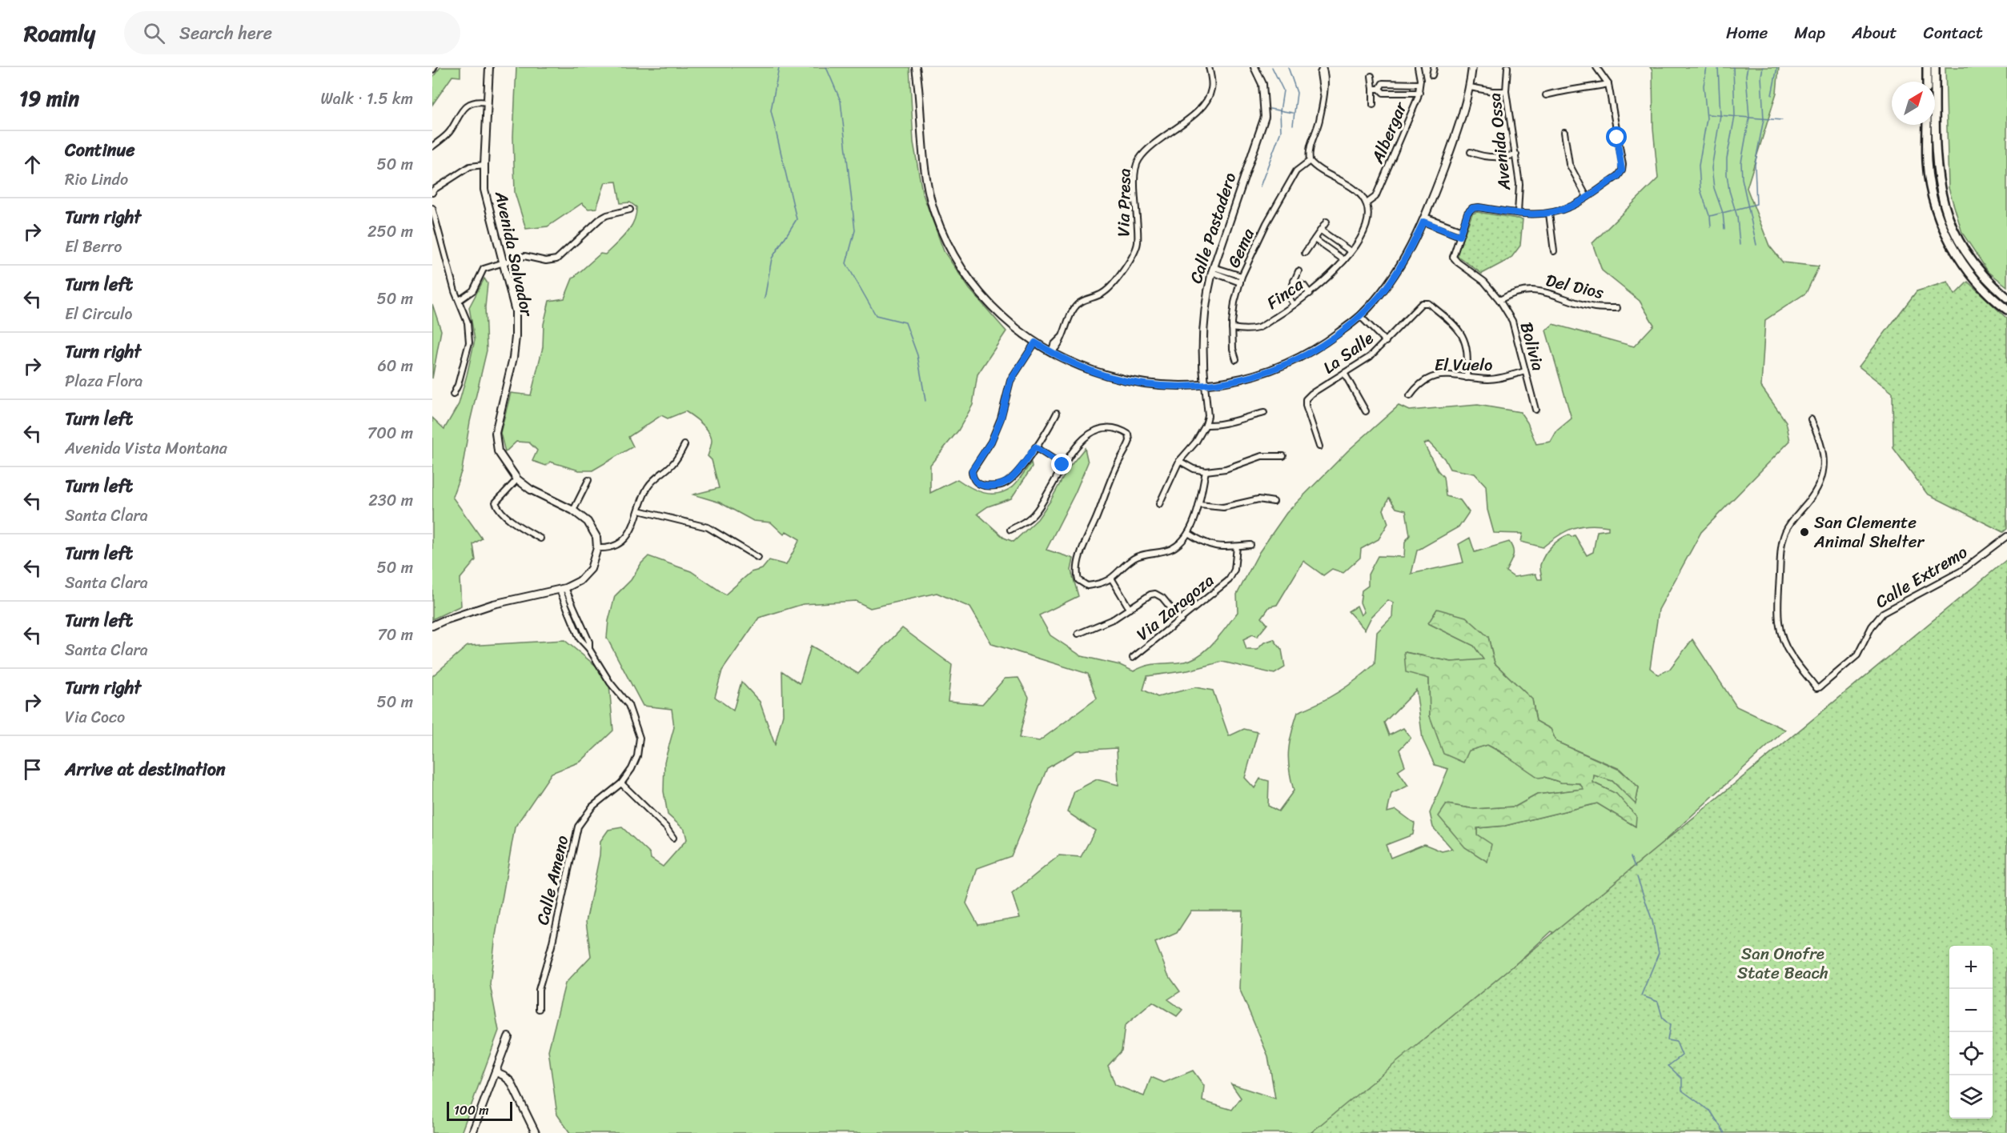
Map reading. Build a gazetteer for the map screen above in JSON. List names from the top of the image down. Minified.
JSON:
{"streets":{"street":["Albergar","Avenida Ossa","Via Presa","Calle Pastadero","Gema","Avenida Salvador","Del Dios","Finca","Bolivia","La Salle","El Vuelo","Calle Extremo","Via Zaragoza","Calle Ameno"]},"crossings":[["Albergar","Finca"],["Gema","Finca"],["Del Dios","Bolivia"],["Bolivia","El Vuelo"],["La Salle","El Vuelo"]],"parks":["San Onofre State Beach"],"places":["San Clemente Animal Shelter"],"scale_bar":"100 m","north":"top right","page":{"header":"Roamly","search":"Search here","nav":["Home","Map","About","Contact"],"heading":["19 min","Walk · 1.5 km"],"list":[["Continue","Rio Lindo","50 m"],["Turn right","El Berro","250 m"],["Turn left","El Circulo","50 m"],["Turn right","Plaza Flora","60 m"],["Turn left","Avenida Vista Montana","700 m"],["Turn left","Santa Clara","230 m"],["Turn left","Santa Clara","50 m"],["Turn left","Santa Clara","70 m"],["Turn right","Via Coco","50 m"],"Arrive at destination"],"map_buttons":["+","−"],"scale":"100 m"}}
